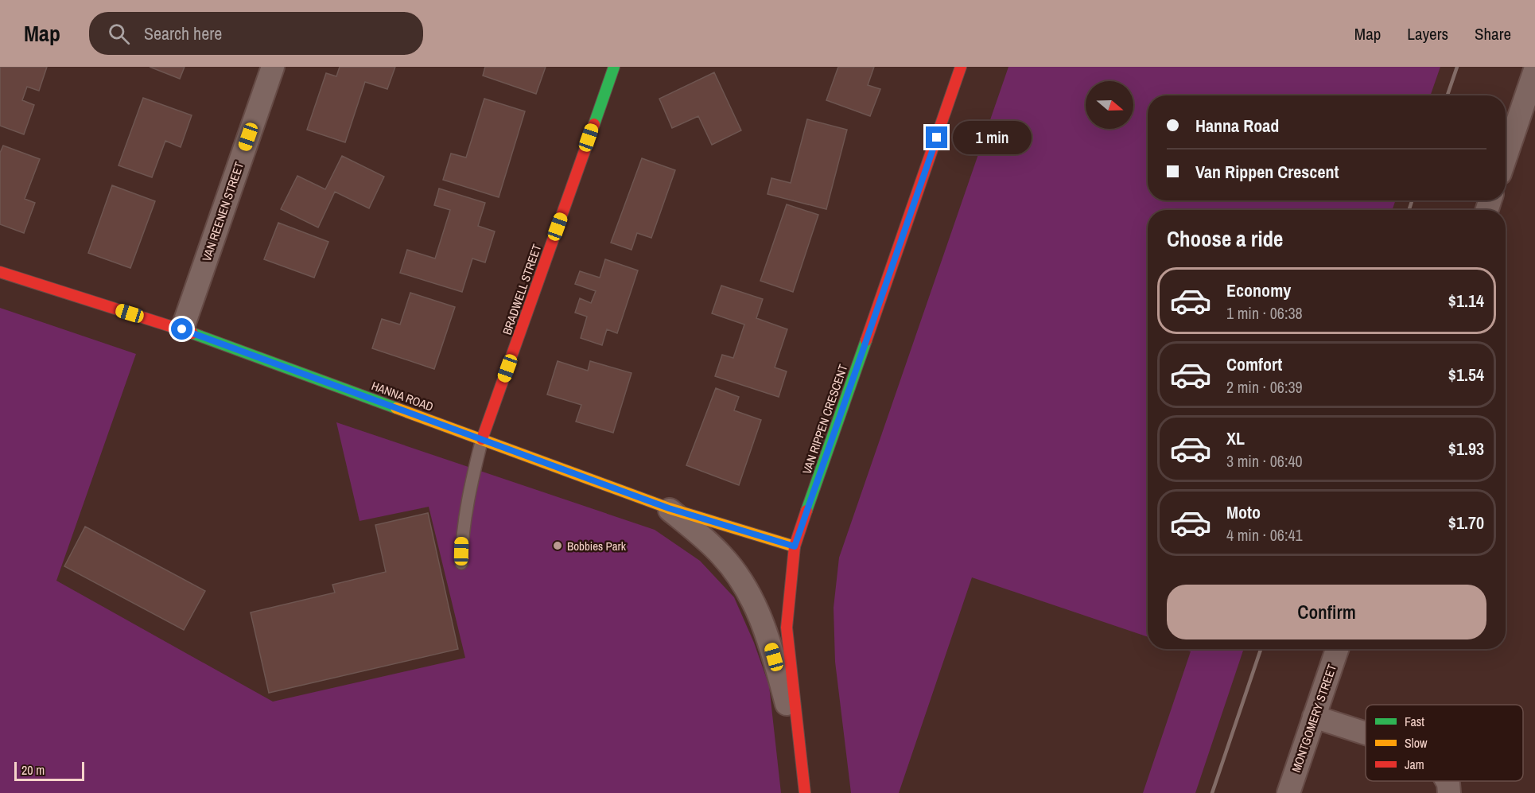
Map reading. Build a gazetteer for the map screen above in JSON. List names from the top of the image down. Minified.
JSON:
{"streets":{"street":["VAN REENEN STREET","BRADWELL STREET","HANNA ROAD","VAN RIPPEN CRESCENT","MONTGOMERY STREET"]},"crossings":[["VAN REENEN STREET","HANNA ROAD"],["BRADWELL STREET","HANNA ROAD"],["HANNA ROAD","VAN RIPPEN CRESCENT"]],"places":["Bobbies Park"],"legend":["Fast","Slow","Jam"],"scale_bar":"20 m","north":"right","page":{"header":"Map","search":"Search here","nav":["Map","Layers","Share"],"banner":["Hanna Road","Van Rippen Crescent"],"bubble":"1 min","heading":"Choose a ride","list":[{"name":"Economy","note":"1 min · 06:38","value":"$1.14"},{"name":"Comfort","note":"2 min · 06:39","value":"$1.54"},{"name":"XL","note":"3 min · 06:40","value":"$1.93"},{"name":"Moto","note":"4 min · 06:41","value":"$1.70"}],"buttons":"Confirm","scale":"20 m"}}
